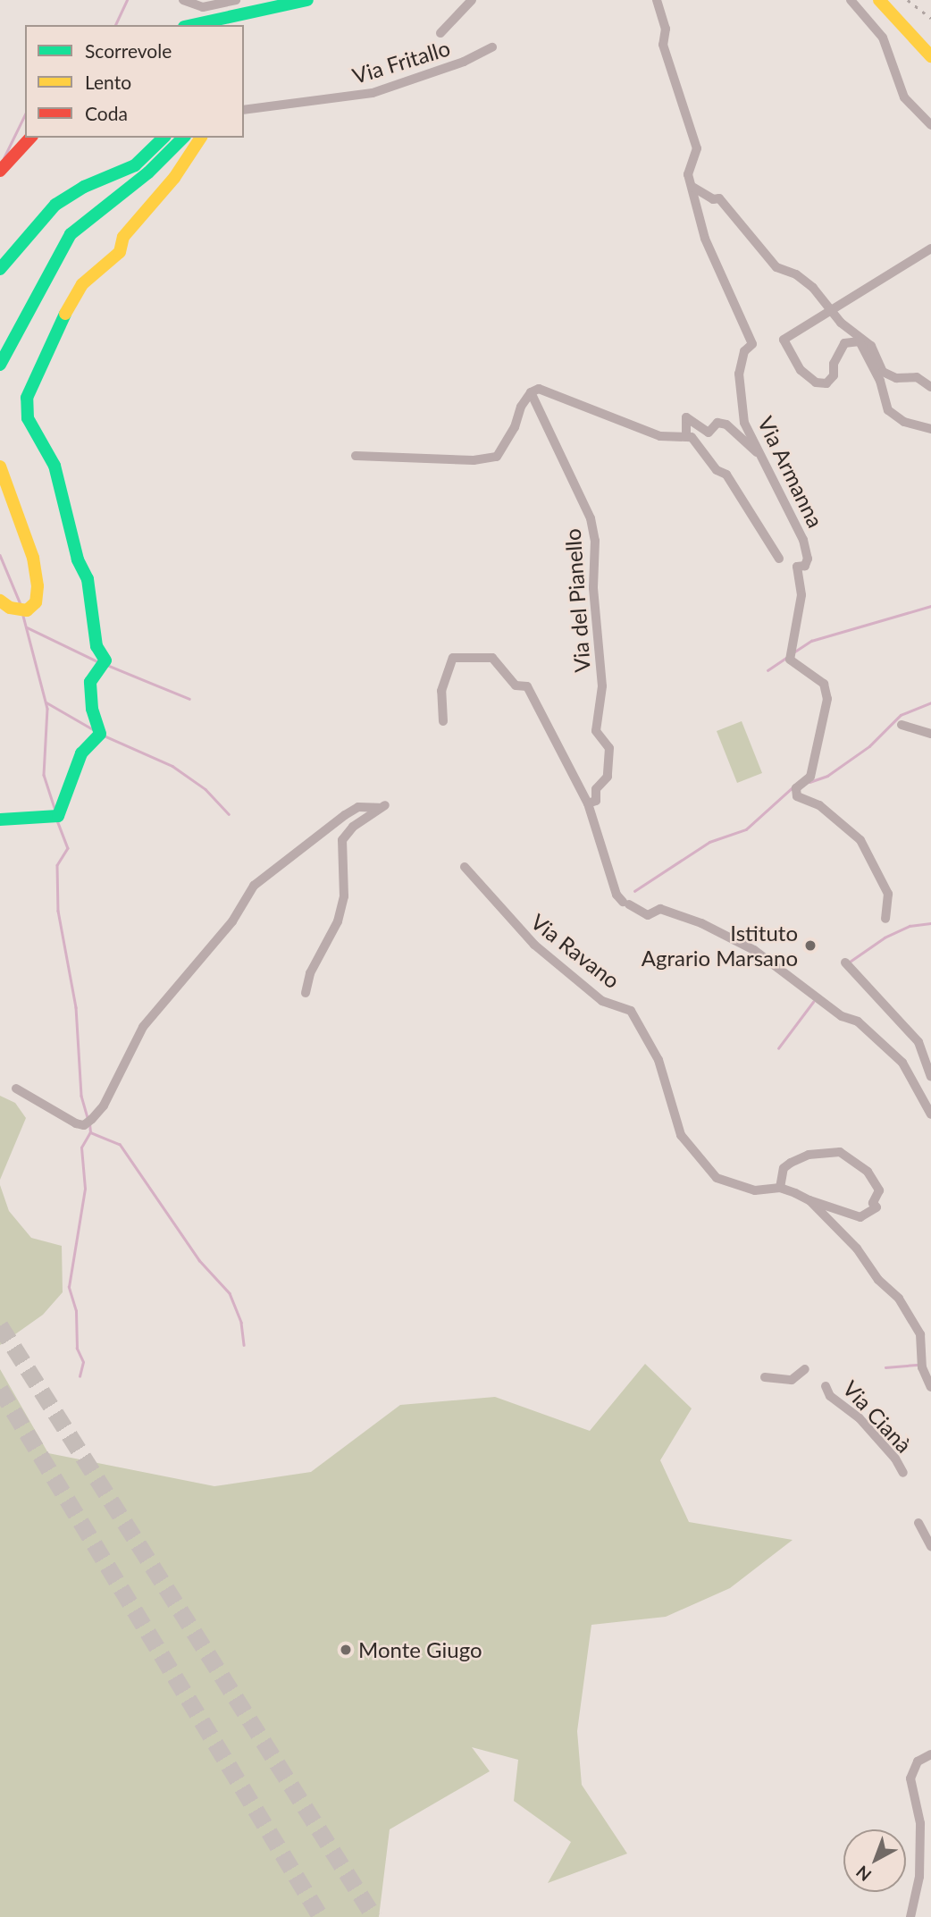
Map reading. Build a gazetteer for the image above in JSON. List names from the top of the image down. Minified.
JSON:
{"streets":{"street":["Via Fritallo","Via Armanna","Via del Pianello","Via Ravano","Via Cianà"]},"places":["Istituto Agrario Marsano","Monte Giugo"],"legend":["Scorrevole","Lento","Coda"],"north":"bottom left"}
